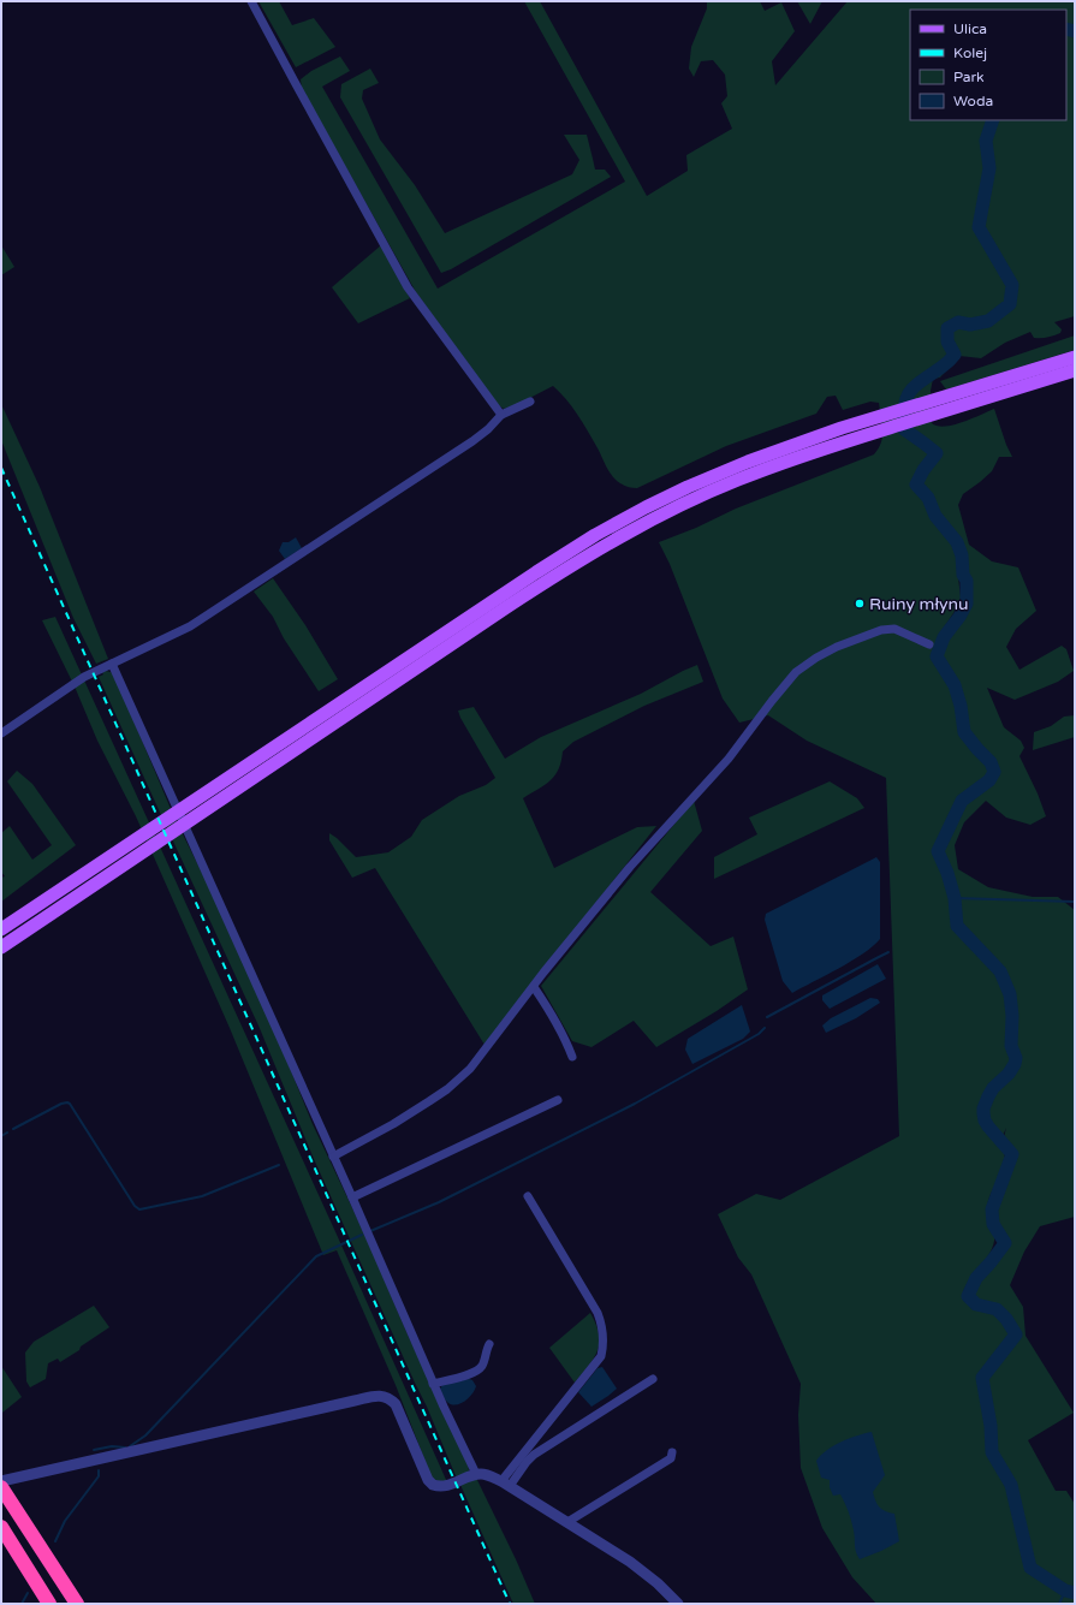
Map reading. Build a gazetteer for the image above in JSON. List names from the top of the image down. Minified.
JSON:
{"places":["Ruiny młynu"],"legend":["Ulica","Kolej","Park","Woda"]}
